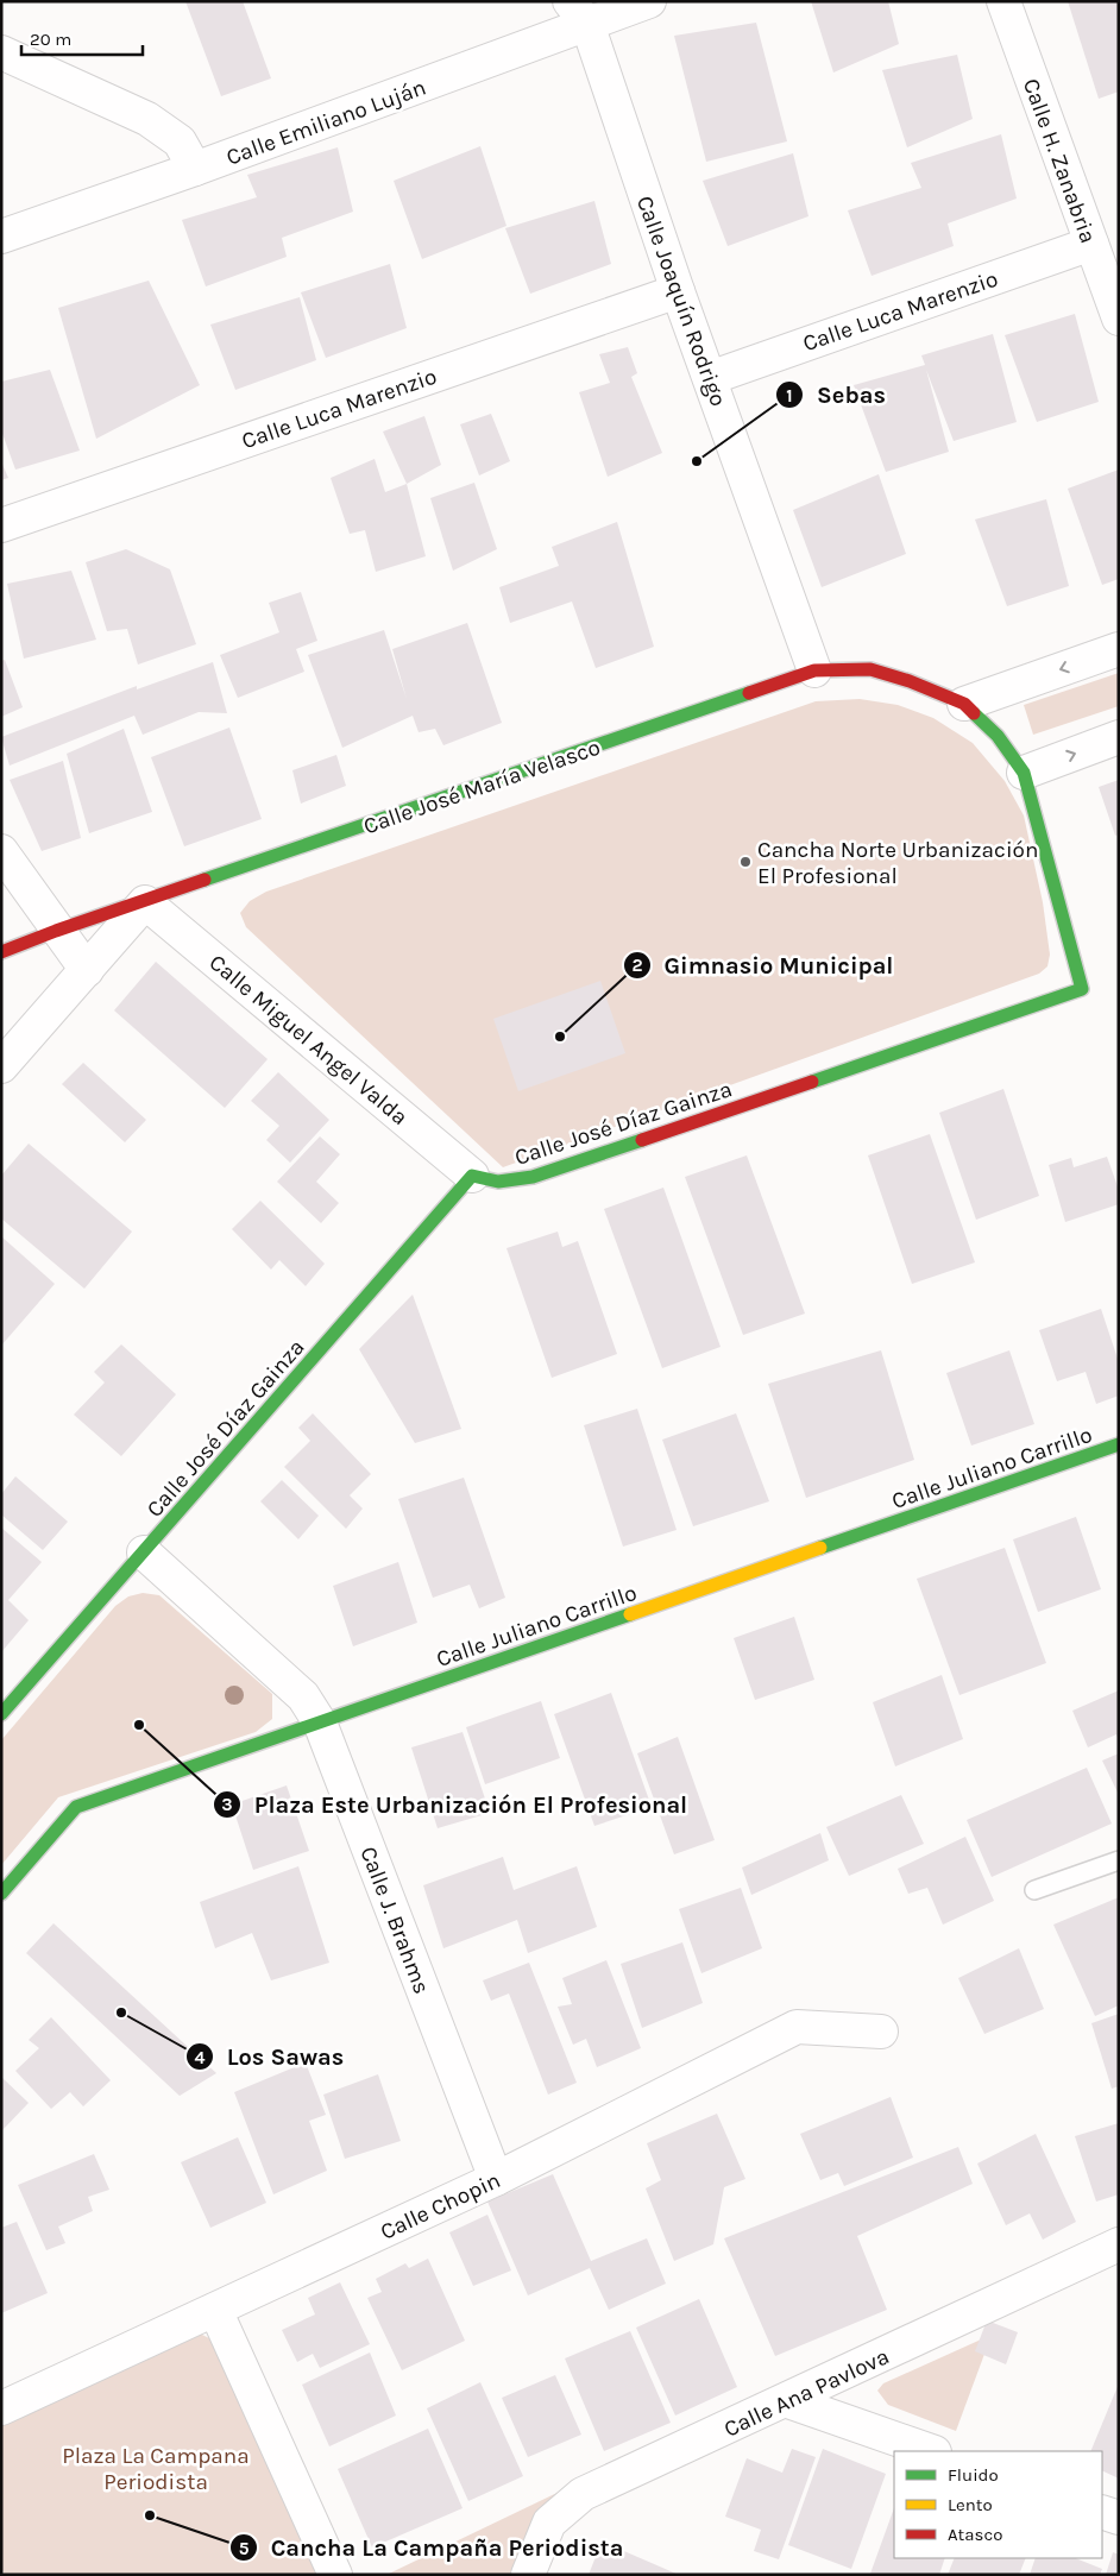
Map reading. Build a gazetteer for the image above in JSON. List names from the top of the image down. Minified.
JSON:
{"streets":{"street":["Calle Emiliano Luján","Calle H. Zanabria","Calle Joaquín Rodrigo","Calle Luca Marenzio","Calle José María Velasco","Calle Miguel Angel Valda","Calle José Díaz Gainza","Calle Juliano Carrillo","Calle J. Brahms","Calle Chopin","Calle Ana Pavlova"]},"crossings":[["Calle Emiliano Luján","Calle Joaquín Rodrigo"],["Calle H. Zanabria","Calle Luca Marenzio"],["Calle Joaquín Rodrigo","Calle Luca Marenzio"],["Calle Joaquín Rodrigo","Calle José María Velasco"],["Calle José María Velasco","Calle Miguel Angel Valda"],["Calle José María Velasco","Calle José Díaz Gainza"],["Calle Miguel Angel Valda","Calle José Díaz Gainza"],["Calle José Díaz Gainza","Calle J. Brahms"],["Calle Juliano Carrillo","Calle J. Brahms"],["Calle J. Brahms","Calle Chopin"]],"parks":["Plaza La Campana Periodista"],"places":["Sebas","Cancha Norte Urbanización El Profesional","Gimnasio Municipal","Plaza Este Urbanización El Profesional","Los Sawas","Cancha La Campaña Periodista"],"legend":["Fluido","Lento","Atasco"],"scale_bar":"20 m"}
